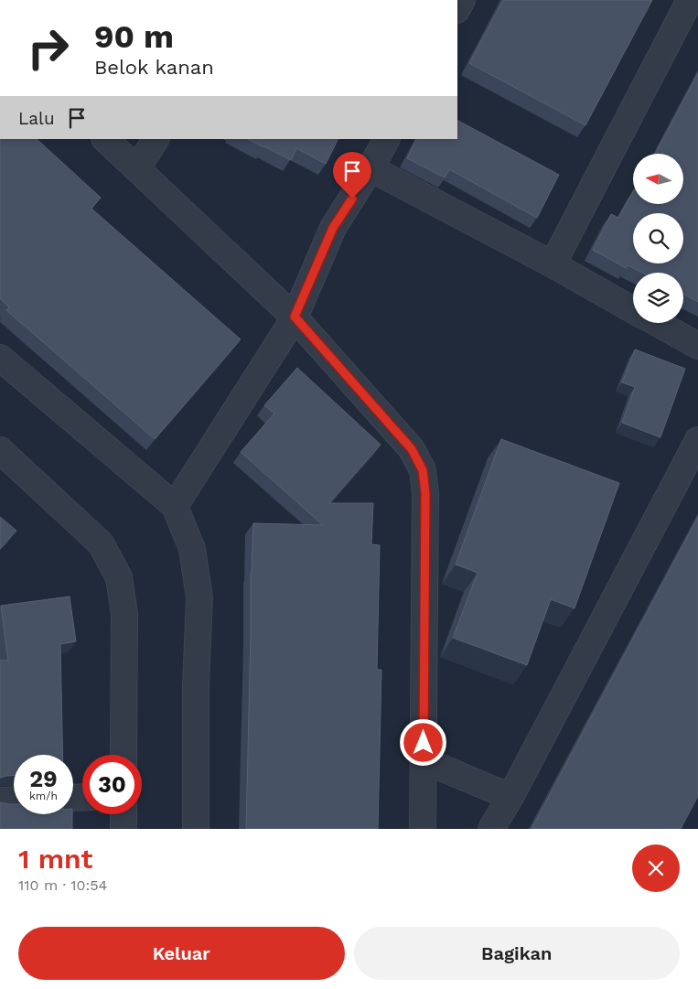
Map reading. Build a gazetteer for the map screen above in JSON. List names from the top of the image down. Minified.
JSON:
{"north":"left","page":{"turn":["90 m","Belok kanan"],"then":"Lalu","speed":"29 km/h","limit":"30","heading":["1 mnt","110 m · 10:54"],"buttons":["Keluar","Bagikan"]}}
